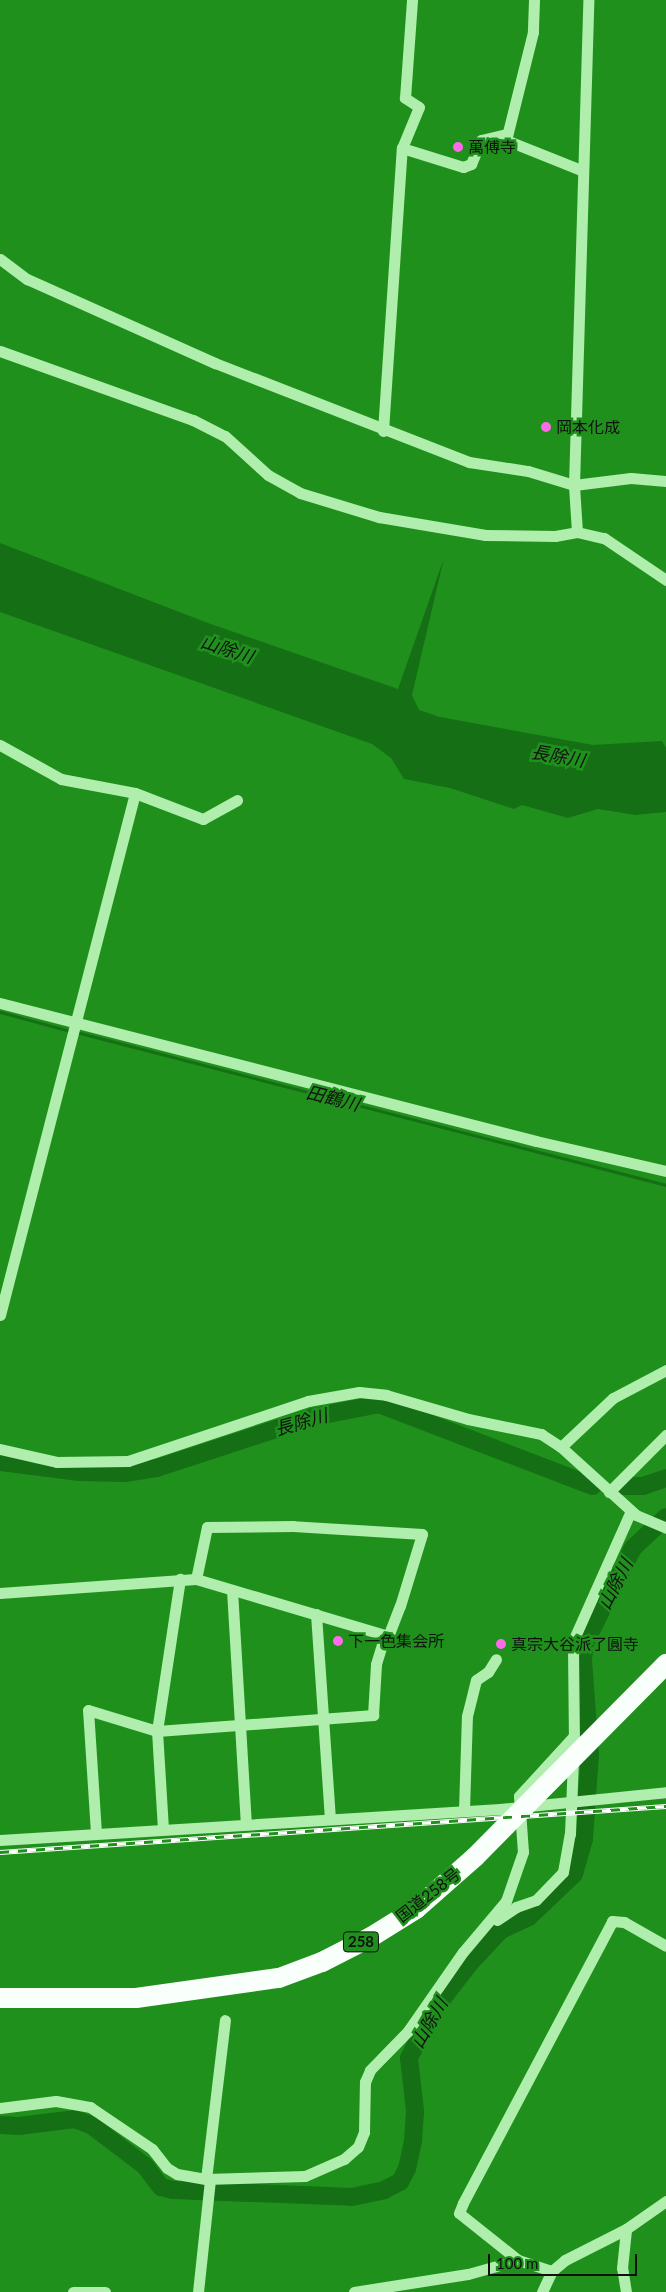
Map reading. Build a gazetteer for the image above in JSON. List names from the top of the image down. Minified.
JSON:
{"streets":{"highway":["国道258号","258"]},"water":["山除川","長除川","田鶴川"],"places":["萬傅寺","岡本化成","下一色集会所","真宗大谷派了圓寺"],"scale_bar":"100 m"}
